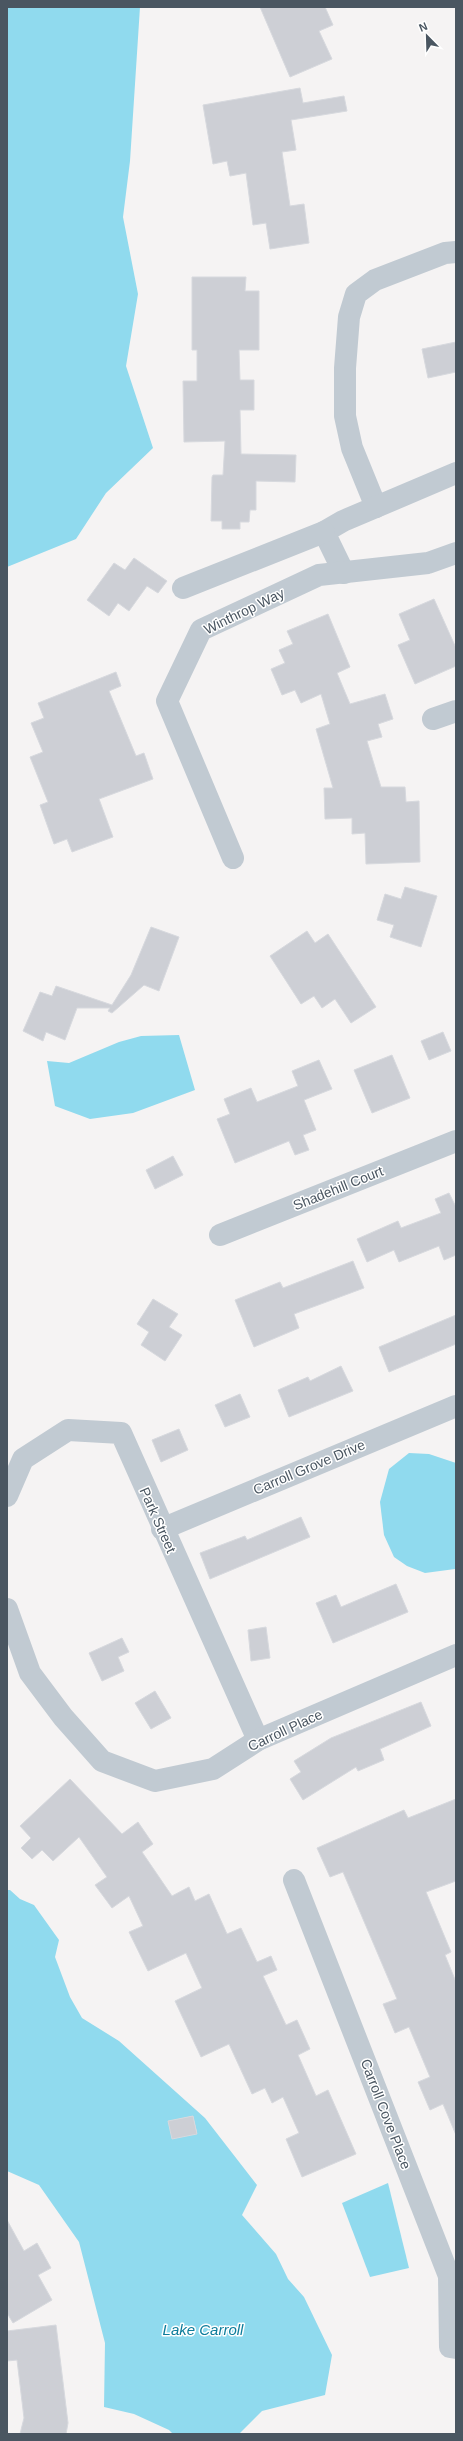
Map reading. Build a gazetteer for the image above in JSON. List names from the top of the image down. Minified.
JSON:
{"streets":{"street":["Winthrop Way","Shadehill Court","Carroll Grove Drive","Park Street","Carroll Place","Carroll Cove Place"]},"crossings":[["Carroll Grove Drive","Park Street"],["Park Street","Carroll Place"]],"water":["Lake Carroll"],"north":"top left"}
